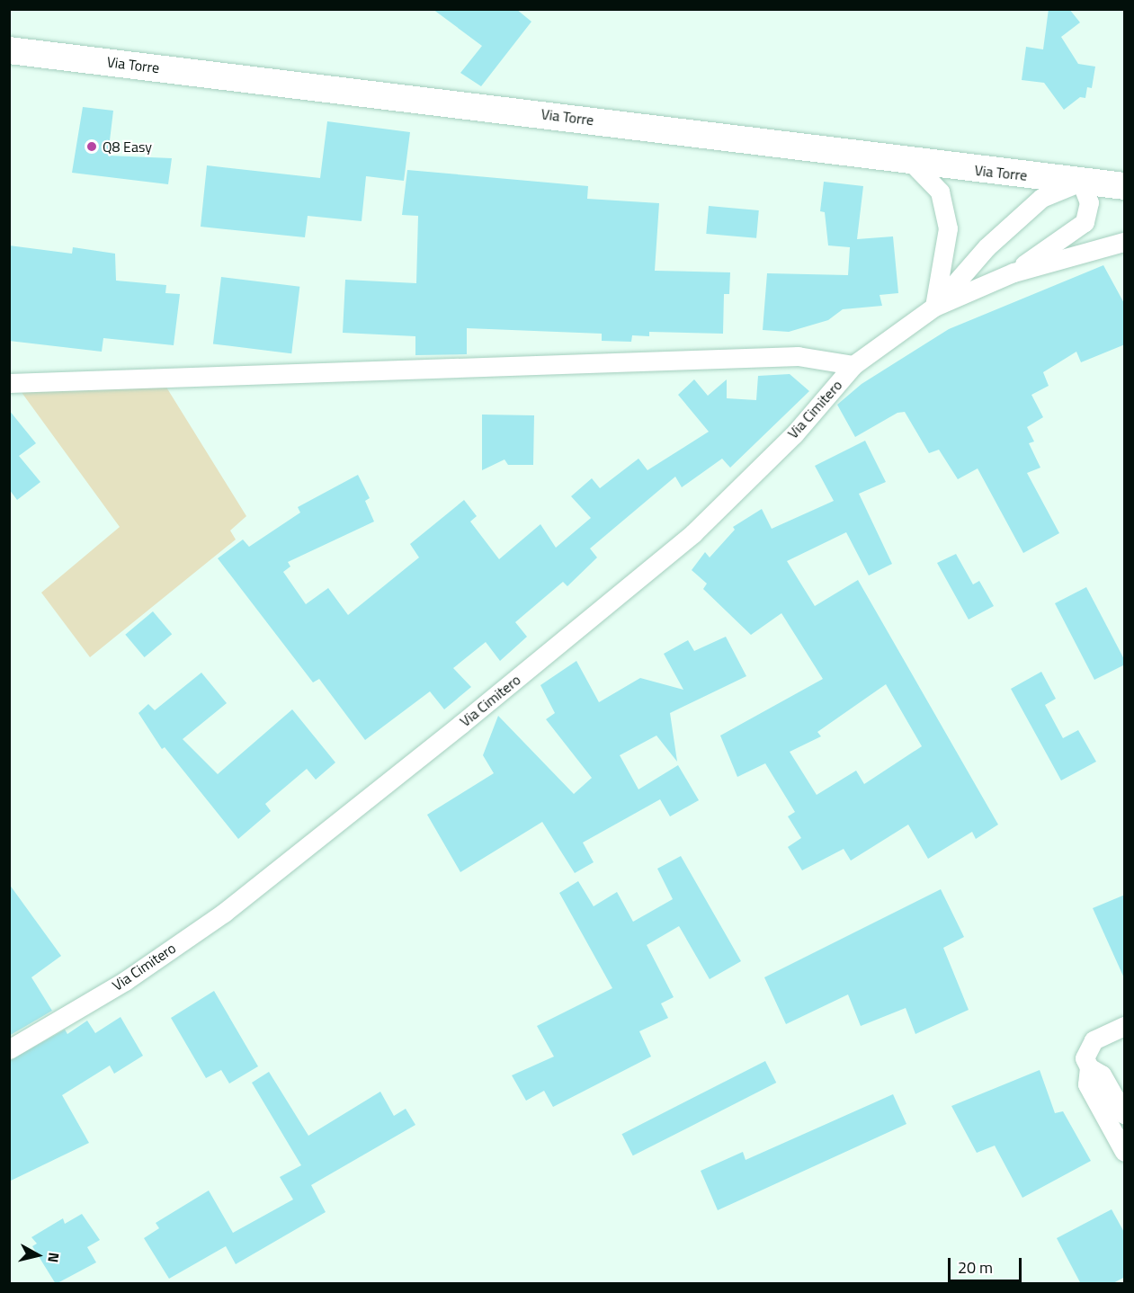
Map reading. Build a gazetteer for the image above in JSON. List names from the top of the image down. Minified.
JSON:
{"streets":{"main road":["Via Torre"],"street":["Via Cimitero"]},"crossings":[["Via Torre","Via Cimitero"]],"places":["Q8 Easy"],"scale_bar":"20 m","north":"right"}
